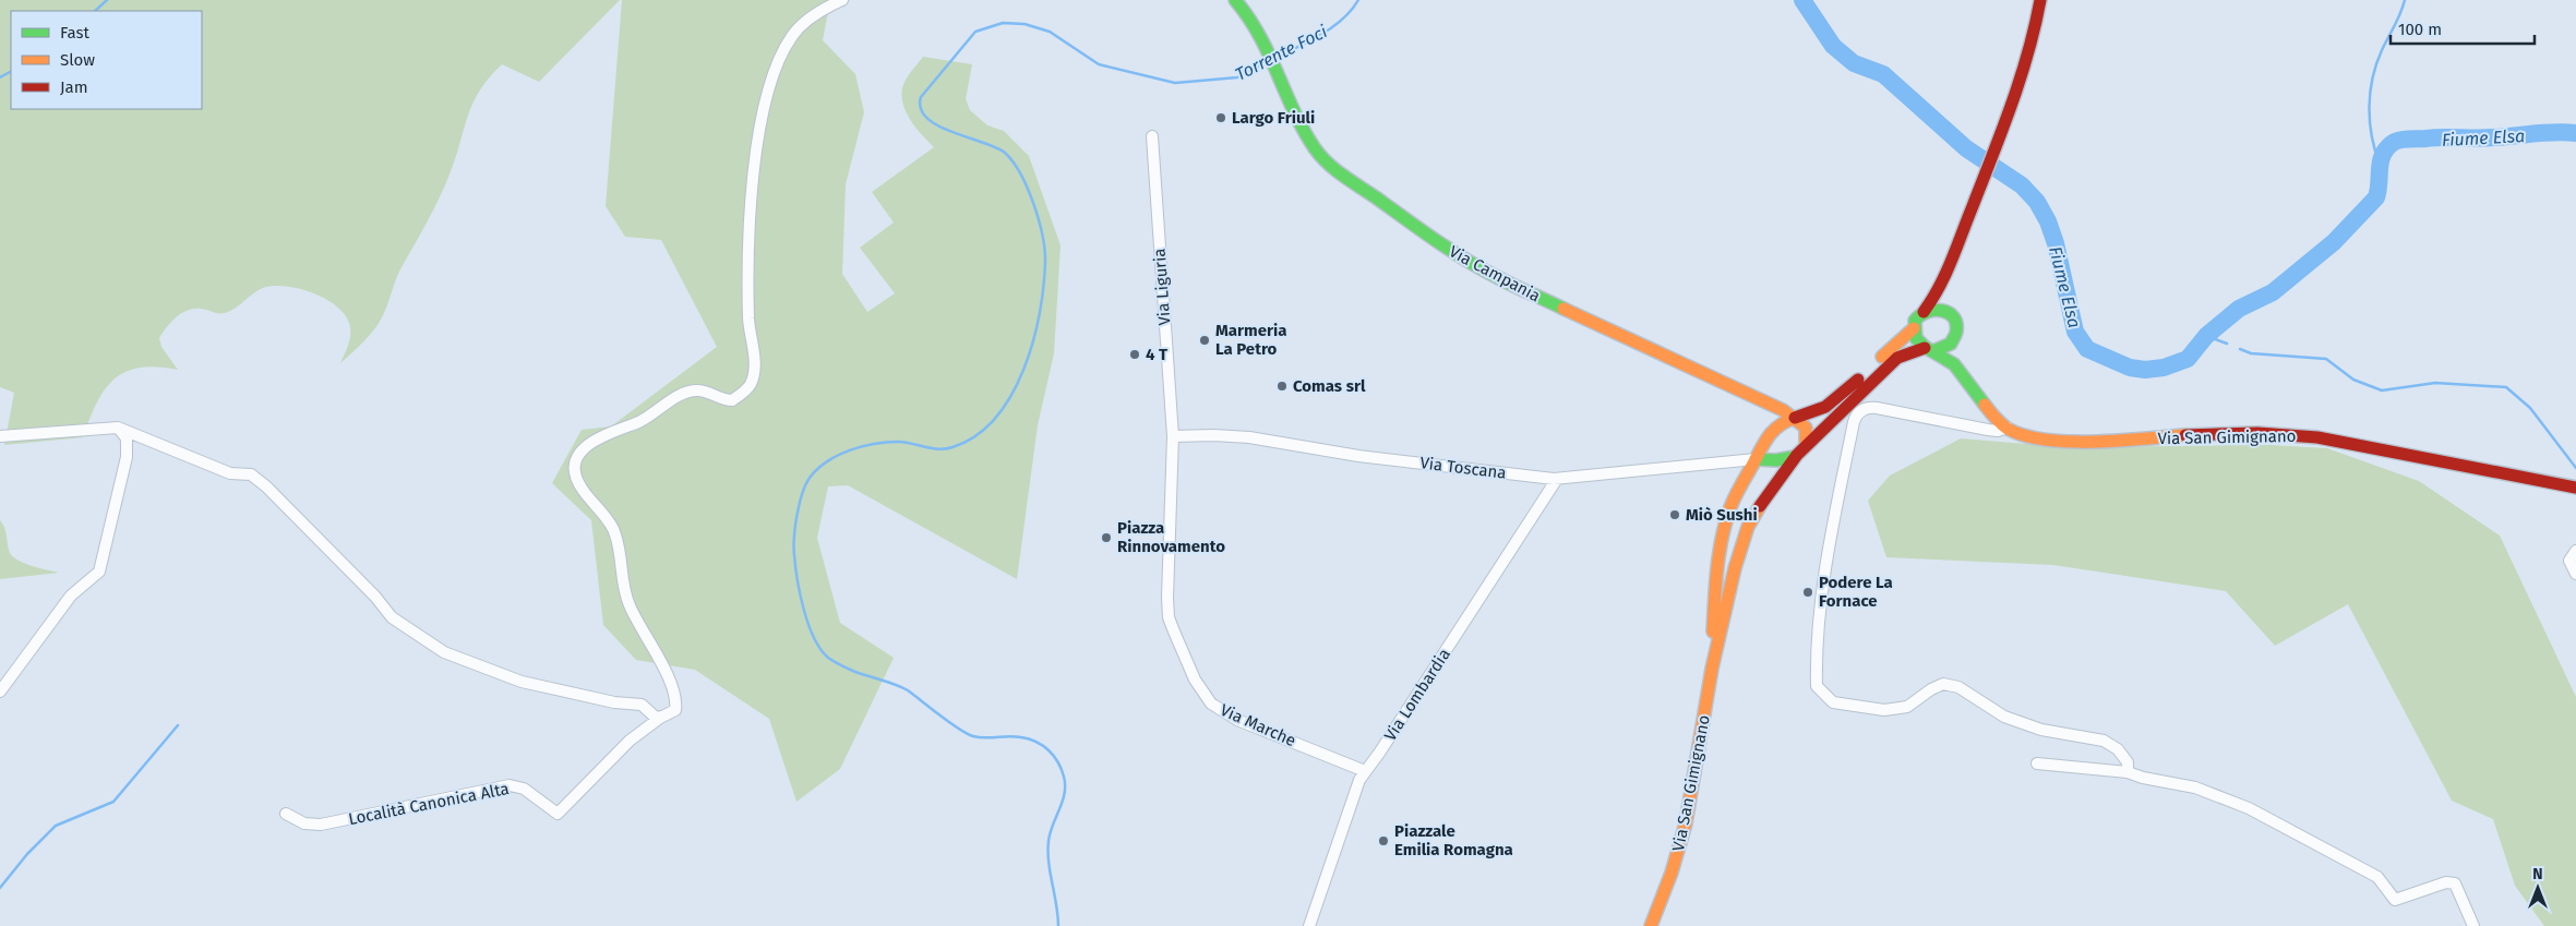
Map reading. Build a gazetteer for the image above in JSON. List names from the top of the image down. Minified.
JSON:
{"streets":{"main road":["Via Campania","Via San Gimignano"],"street":["Via Liguria","Via Toscana","Via Lombardia","Via Marche","Località Canonica Alta"]},"crossings":[["Via Campania","Via San Gimignano"],["Via Liguria","Via Toscana"],["Via Liguria","Via Marche"],["Via San Gimignano","Via Toscana"],["Via Toscana","Via Lombardia"],["Via Toscana","Via Marche"],["Via Lombardia","Via Marche"]],"water":["Torrente Foci","Fiume Elsa"],"places":["Largo Friuli","Marmeria La Petro","4 T","Comas srl","Miò Sushi","Piazza Rinnovamento","Podere La Fornace","Piazzale Emilia Romagna"],"legend":["Fast","Slow","Jam"],"scale_bar":"100 m","north":"top"}
